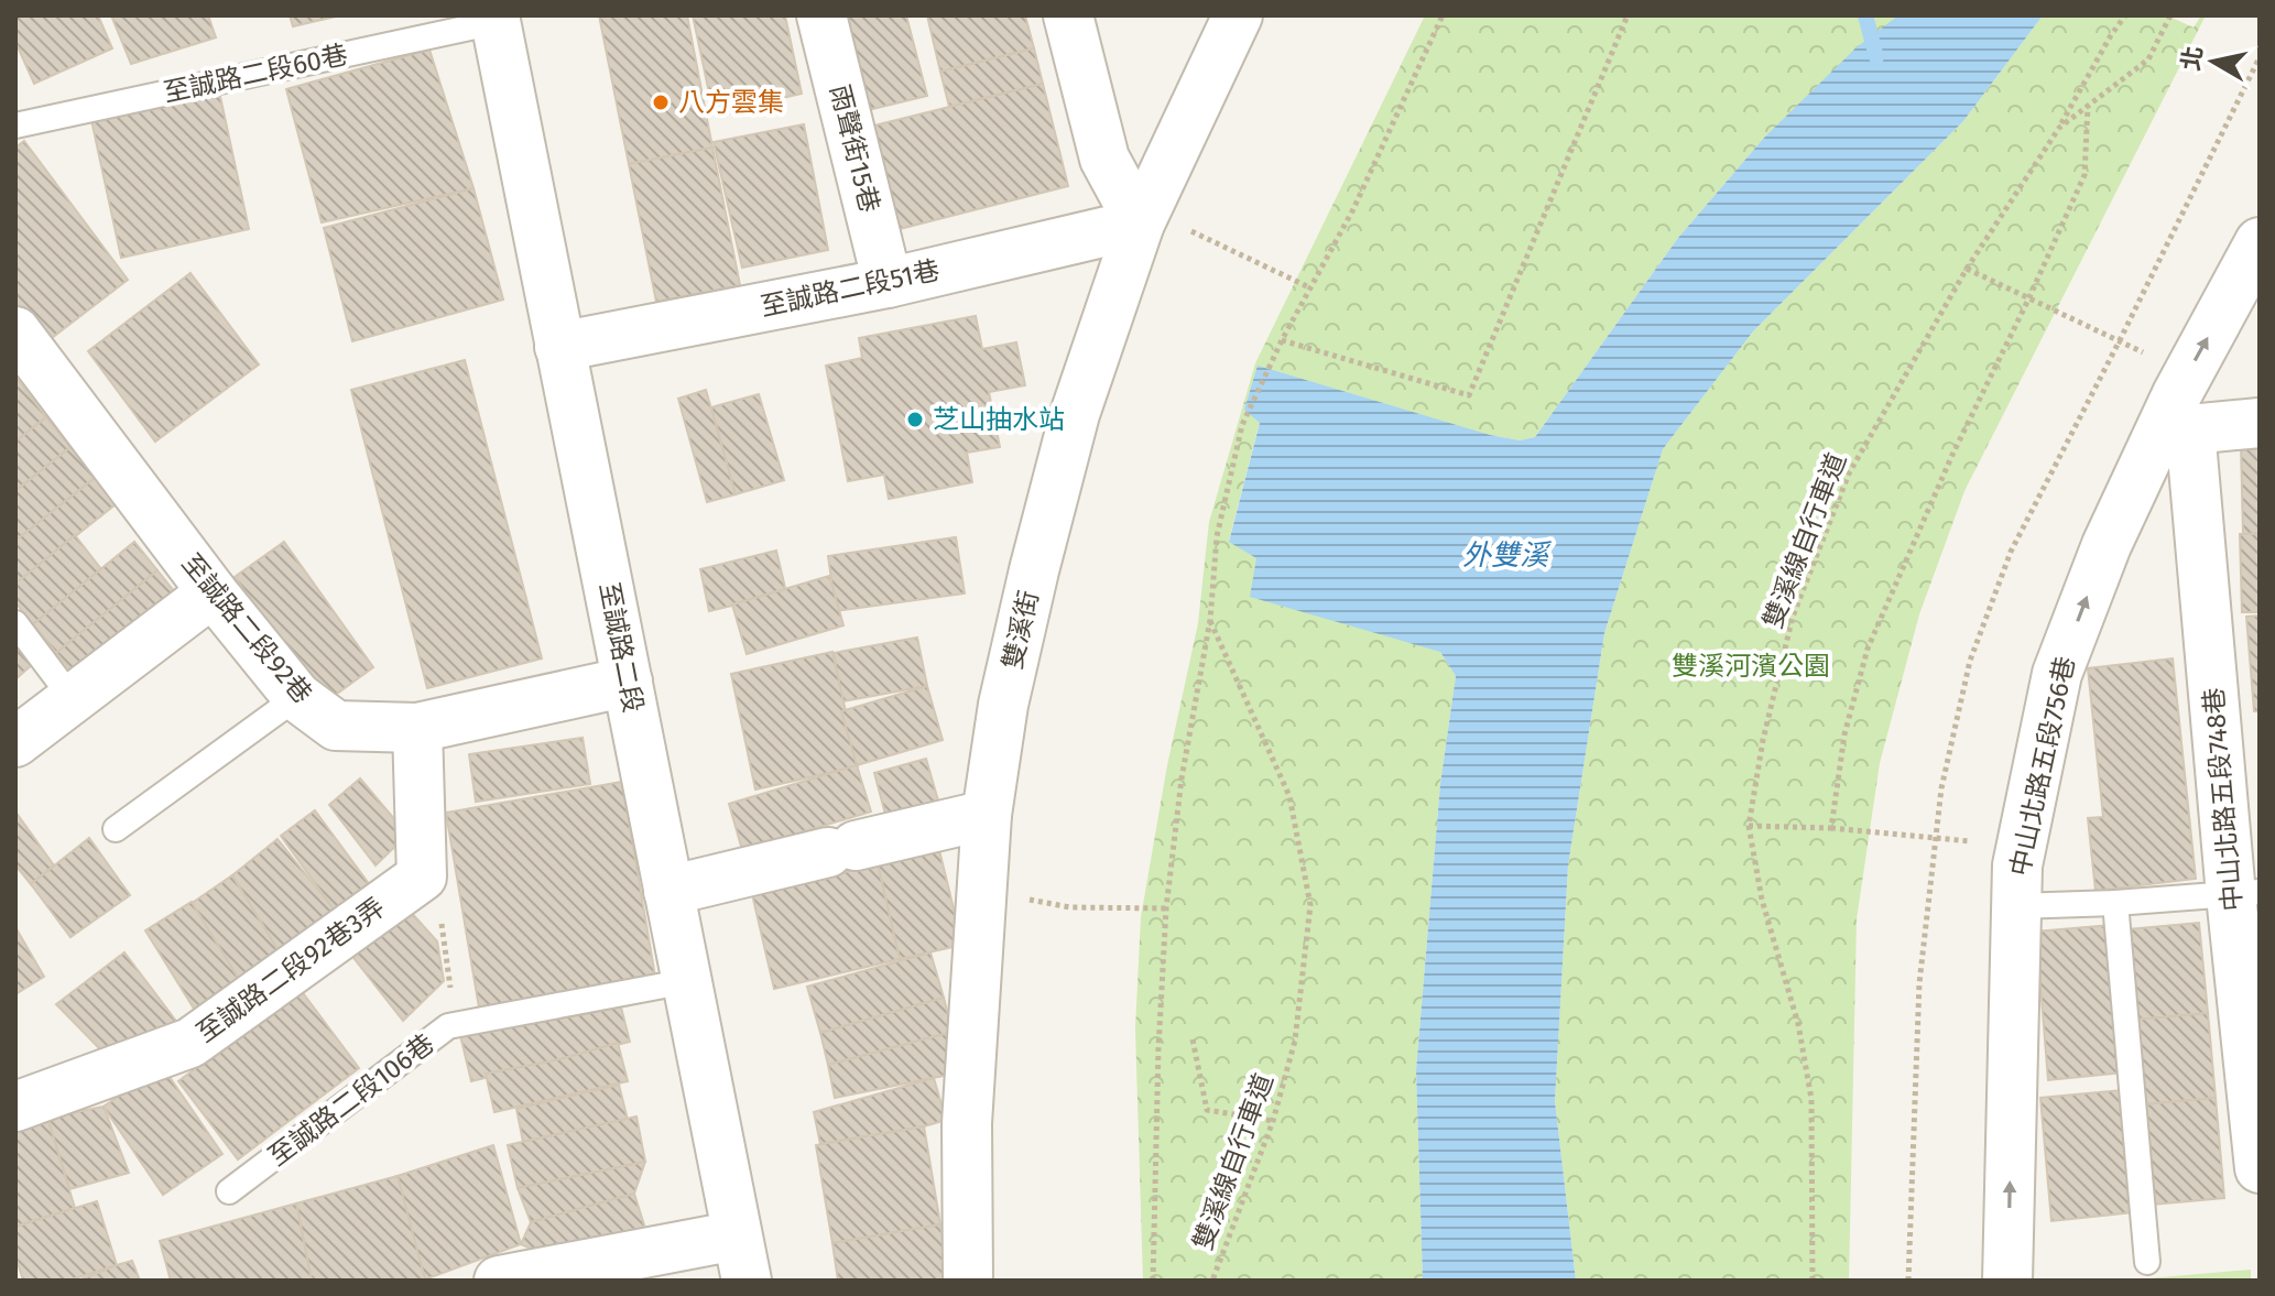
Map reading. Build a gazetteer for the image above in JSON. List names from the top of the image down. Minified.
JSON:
{"streets":{"street":["雨聲街15巷","至誠路二段51巷","至誠路二段92巷","雙溪街","至誠路二段","中山北路五段756巷","中山北路五段748巷","至誠路二段92巷3弄"],"lane":["至誠路二段60巷","至誠路二段106巷"],"path":["雙溪線自行車道"]},"crossings":[["至誠路二段60巷","至誠路二段"],["雨聲街15巷","至誠路二段51巷"],["至誠路二段51巷","雙溪街"],["至誠路二段51巷","至誠路二段"],["至誠路二段92巷","至誠路二段"],["至誠路二段","至誠路二段106巷"],["中山北路五段756巷","中山北路五段748巷"]],"one_way":["中山北路五段756巷"],"water":["外雙溪"],"parks":["雙溪河濱公園"],"places":["八方雲集","芝山抽水站"],"north":"left"}
